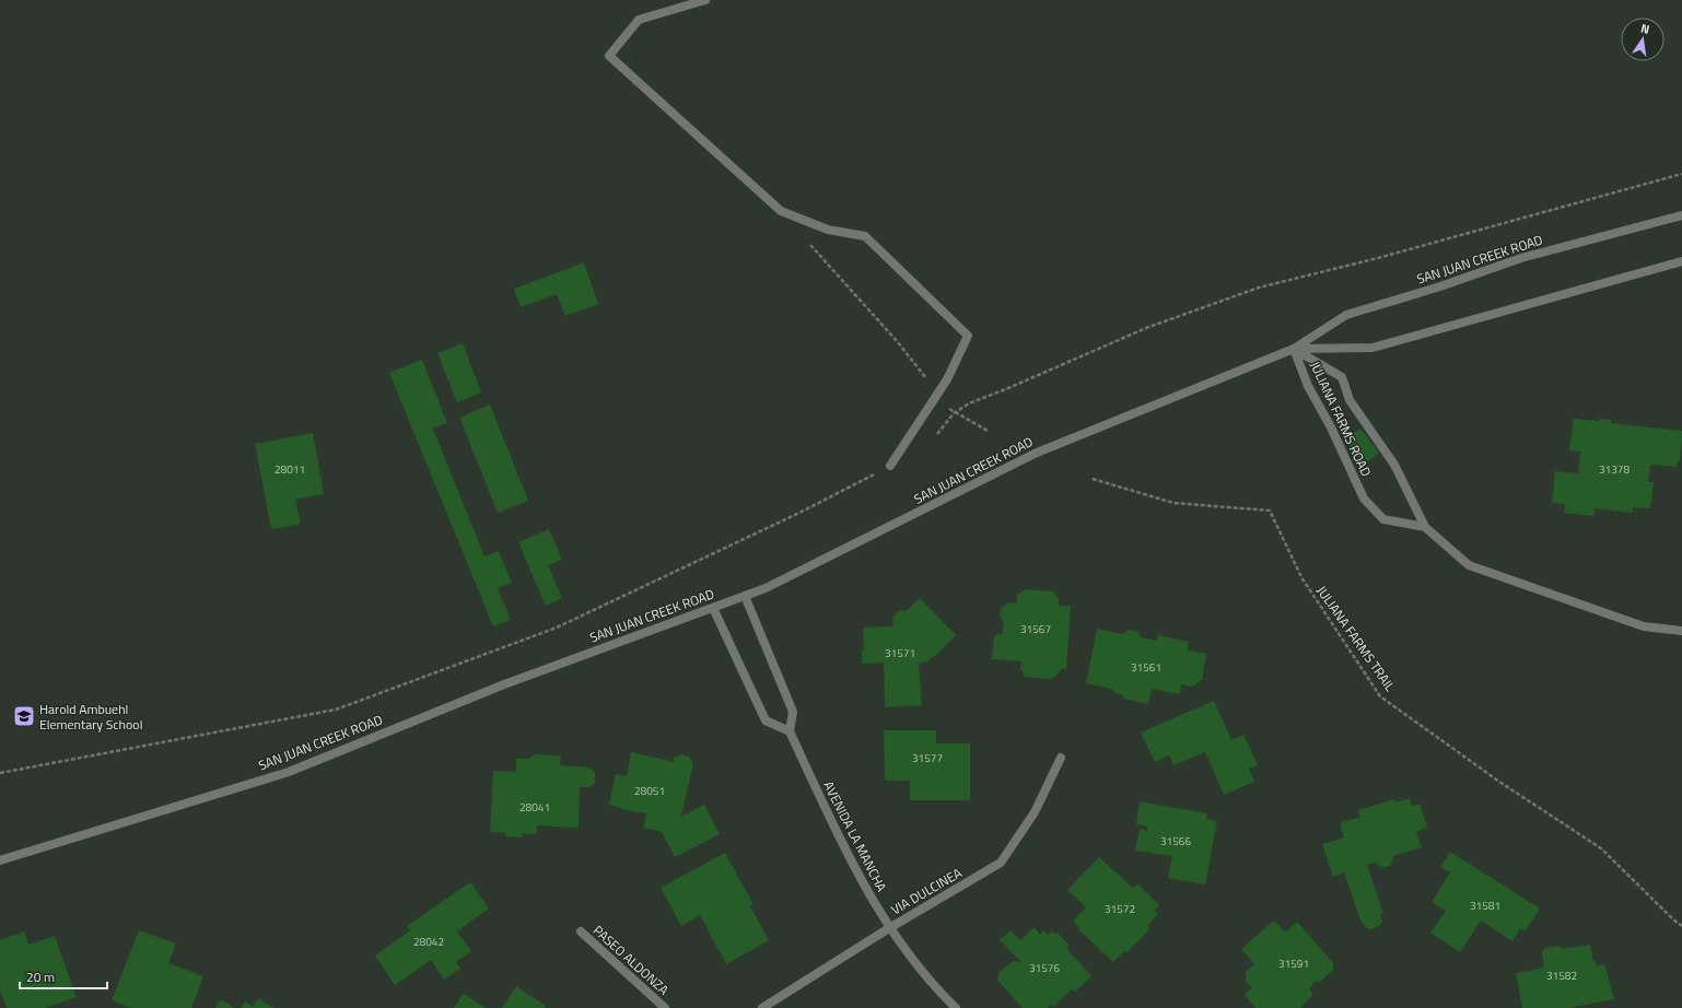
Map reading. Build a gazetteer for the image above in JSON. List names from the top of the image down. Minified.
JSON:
{"streets":{"street":["SAN JUAN CREEK ROAD","JULIANA FARMS ROAD","AVENIDA LA MANCHA","VIA DULCINEA","PASEO ALDONZA"],"path":["JULIANA FARMS TRAIL"]},"crossings":[["SAN JUAN CREEK ROAD","JULIANA FARMS ROAD"],["AVENIDA LA MANCHA","VIA DULCINEA"]],"places":{"school or university":["Harold Ambuehl Elementary School"]},"house_numbers":["28011","31378","31567","31571","31561","31577","28051","28041","31566","31581","31572","28042","31591","31576","31582"],"scale_bar":"20 m","north":"top"}
